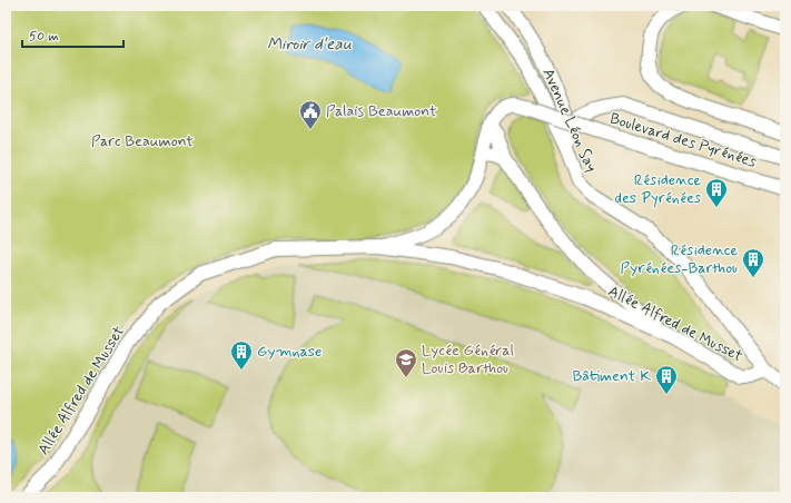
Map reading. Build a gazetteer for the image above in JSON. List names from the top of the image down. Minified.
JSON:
{"streets":{"street":["Avenue Léon Say","Boulevard des Pyrénées","Allée Alfred de Musset"]},"crossings":[["Avenue Léon Say","Allée Alfred de Musset"]],"water":["Miroir d'eau"],"parks":["Parc Beaumont"],"places":{"public building":["Palais Beaumont"],"building":["Résidence des Pyrénées","Résidence Pyrénées-Barthou","Gymnase","Bâtiment K"],"school or university":["Lycée Général Louis Barthou"]},"scale_bar":"50 m"}
